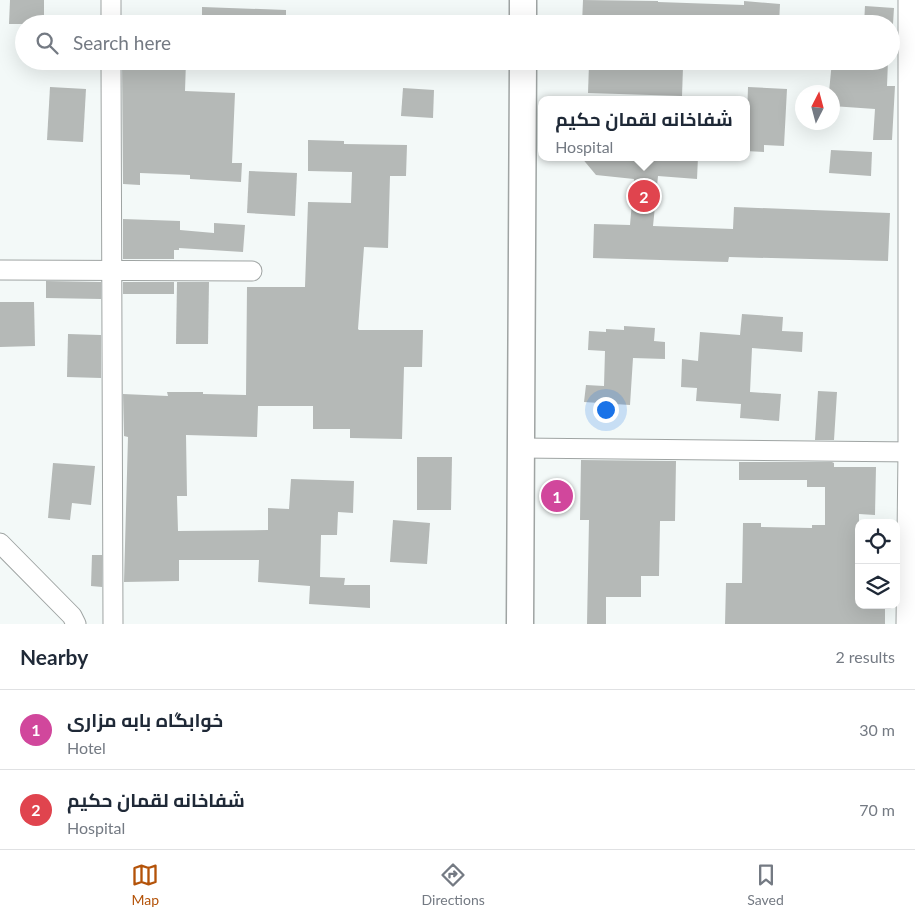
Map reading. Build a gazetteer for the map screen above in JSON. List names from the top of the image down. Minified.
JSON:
{"north":"top","page":{"search":"Search here","popup":["شفاخانه لقمان حکیم","Hospital"],"pins":["2","1"],"heading":["Nearby","2 results"],"list":[{"mark":"1","name":"خوابگاه بابه مزاری","note":"Hotel","value":"30 m"},{"mark":"2","name":"شفاخانه لقمان حکیم","note":"Hospital","value":"70 m"}],"nav":["Map","Directions","Saved"]}}
